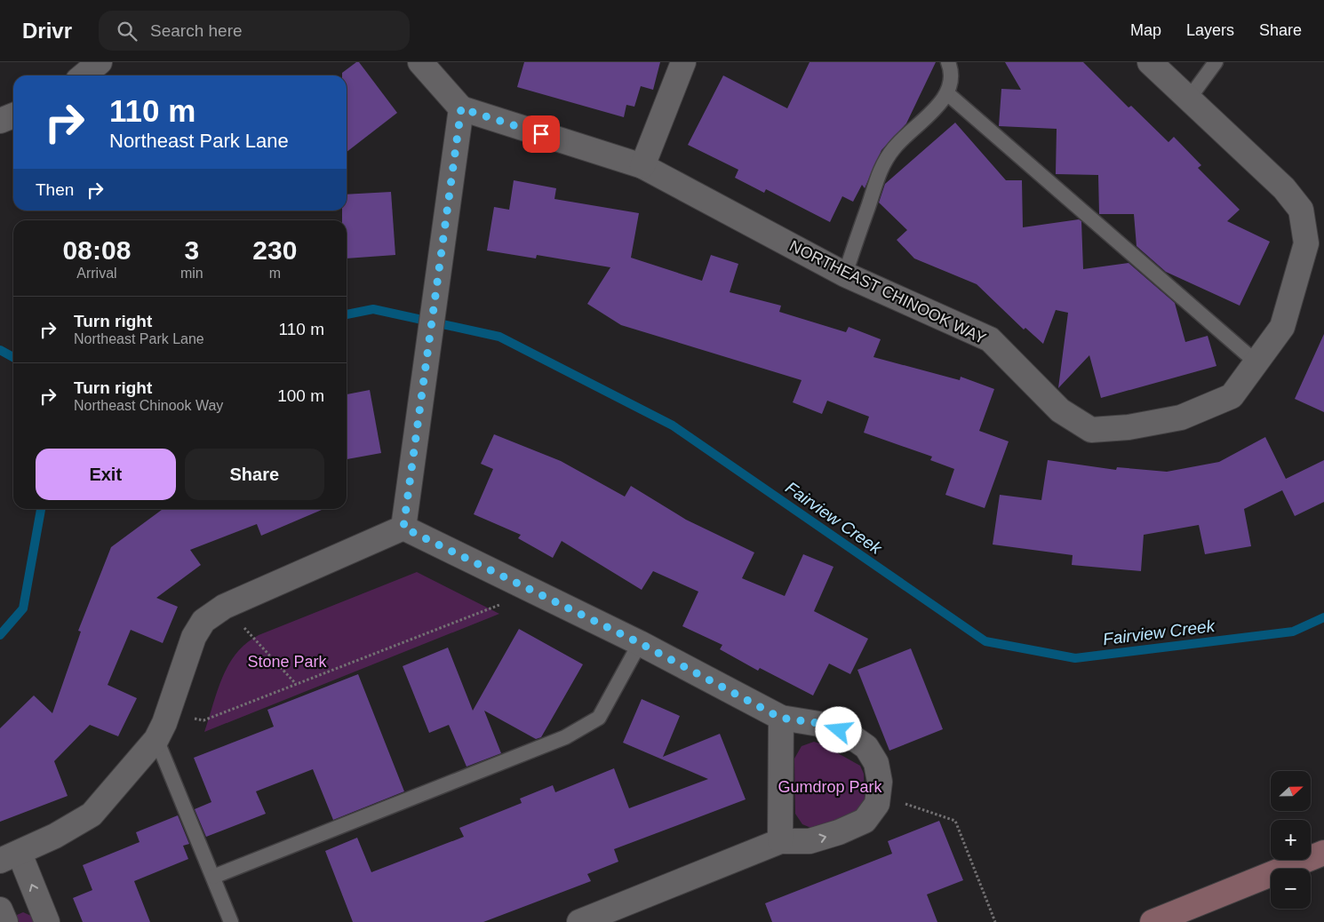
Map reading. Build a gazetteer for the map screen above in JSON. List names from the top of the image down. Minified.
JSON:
{"streets":{"street":["NORTHEAST CHINOOK WAY"]},"water":["Fairview Creek"],"parks":["Stone Park","Gumdrop Park"],"north":"right","page":{"header":"Drivr","search":"Search here","nav":["Map","Layers","Share"],"turn":["110 m","Northeast Park Lane"],"then":"Then","eta":["08:08","Arrival","3","min","230","m"],"list":[{"name":"Turn right","note":"Northeast Park Lane","value":"110 m"},{"name":"Turn right","note":"Northeast Chinook Way","value":"100 m"}],"buttons":["Exit","Share"],"map_buttons":["+","−"]}}
